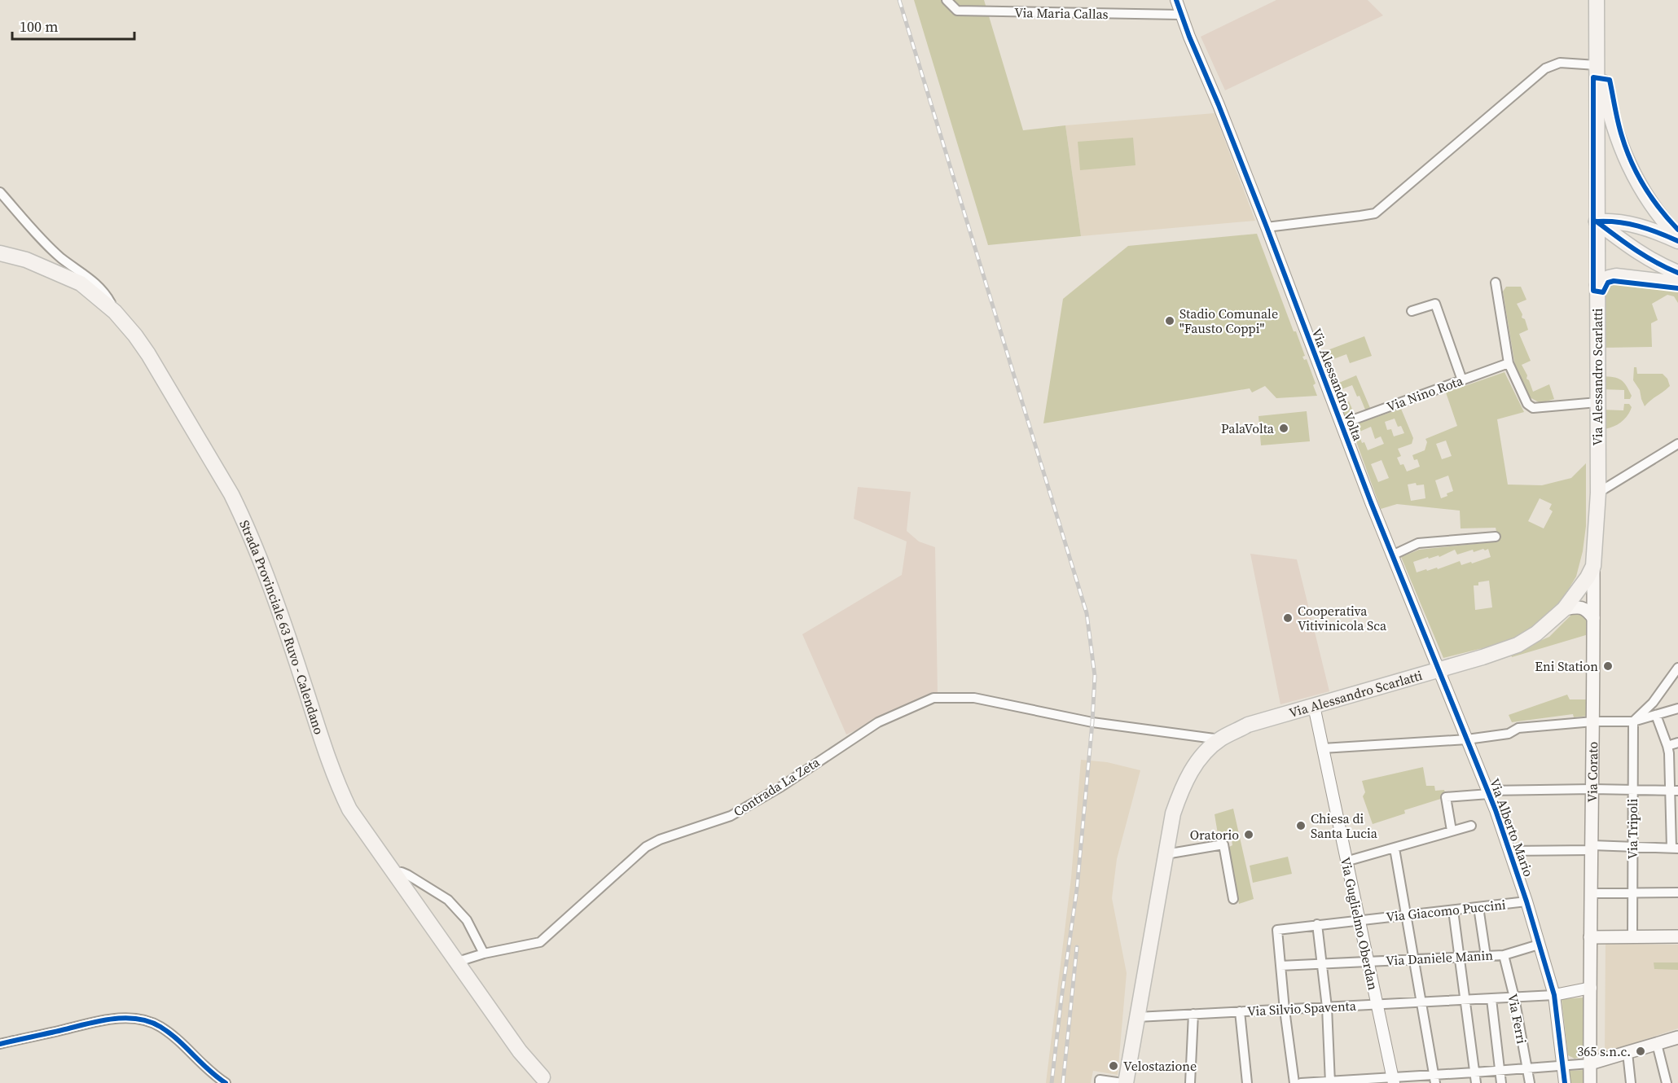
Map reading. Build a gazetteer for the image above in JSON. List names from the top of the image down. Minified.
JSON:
{"streets":{"main road":["Via Alessandro Scarlatti","Strada Provinciale 63 Ruvo - Calendano","Via Corato"],"street":["Via Maria Callas","Via Alessandro Volta","Via Nino Rota","Contrada La Zeta","Via Alberto Mario","Via Tripoli","Via Giacomo Puccini","Via Guglielmo Oberdan","Via Daniele Manin","Via Silvio Spaventa","Via Ferri"]},"crossings":[["Via Maria Callas","Via Alessandro Volta"],["Via Alessandro Scarlatti","Via Alessandro Volta"],["Via Alessandro Scarlatti","Via Corato"],["Via Alessandro Scarlatti","Contrada La Zeta"],["Via Alessandro Scarlatti","Via Alberto Mario"],["Via Alessandro Scarlatti","Via Guglielmo Oberdan"],["Via Alessandro Scarlatti","Via Silvio Spaventa"],["Via Alessandro Volta","Via Nino Rota"],["Via Alessandro Volta","Via Alberto Mario"],["Strada Provinciale 63 Ruvo - Calendano","Contrada La Zeta"],["Via Alberto Mario","Via Giacomo Puccini"],["Via Alberto Mario","Via Daniele Manin"],["Via Alberto Mario","Via Silvio Spaventa"],["Via Giacomo Puccini","Via Guglielmo Oberdan"],["Via Giacomo Puccini","Via Daniele Manin"],["Via Guglielmo Oberdan","Via Daniele Manin"],["Via Guglielmo Oberdan","Via Silvio Spaventa"],["Via Daniele Manin","Via Ferri"],["Via Silvio Spaventa","Via Ferri"]],"places":["Stadio Comunale \"Fausto Coppi\"","PalaVolta","Cooperativa Vitivinicola Sca","Eni Station","Chiesa di Santa Lucia","Oratorio","365 s.n.c.","Velostazione"],"scale_bar":"100 m"}
